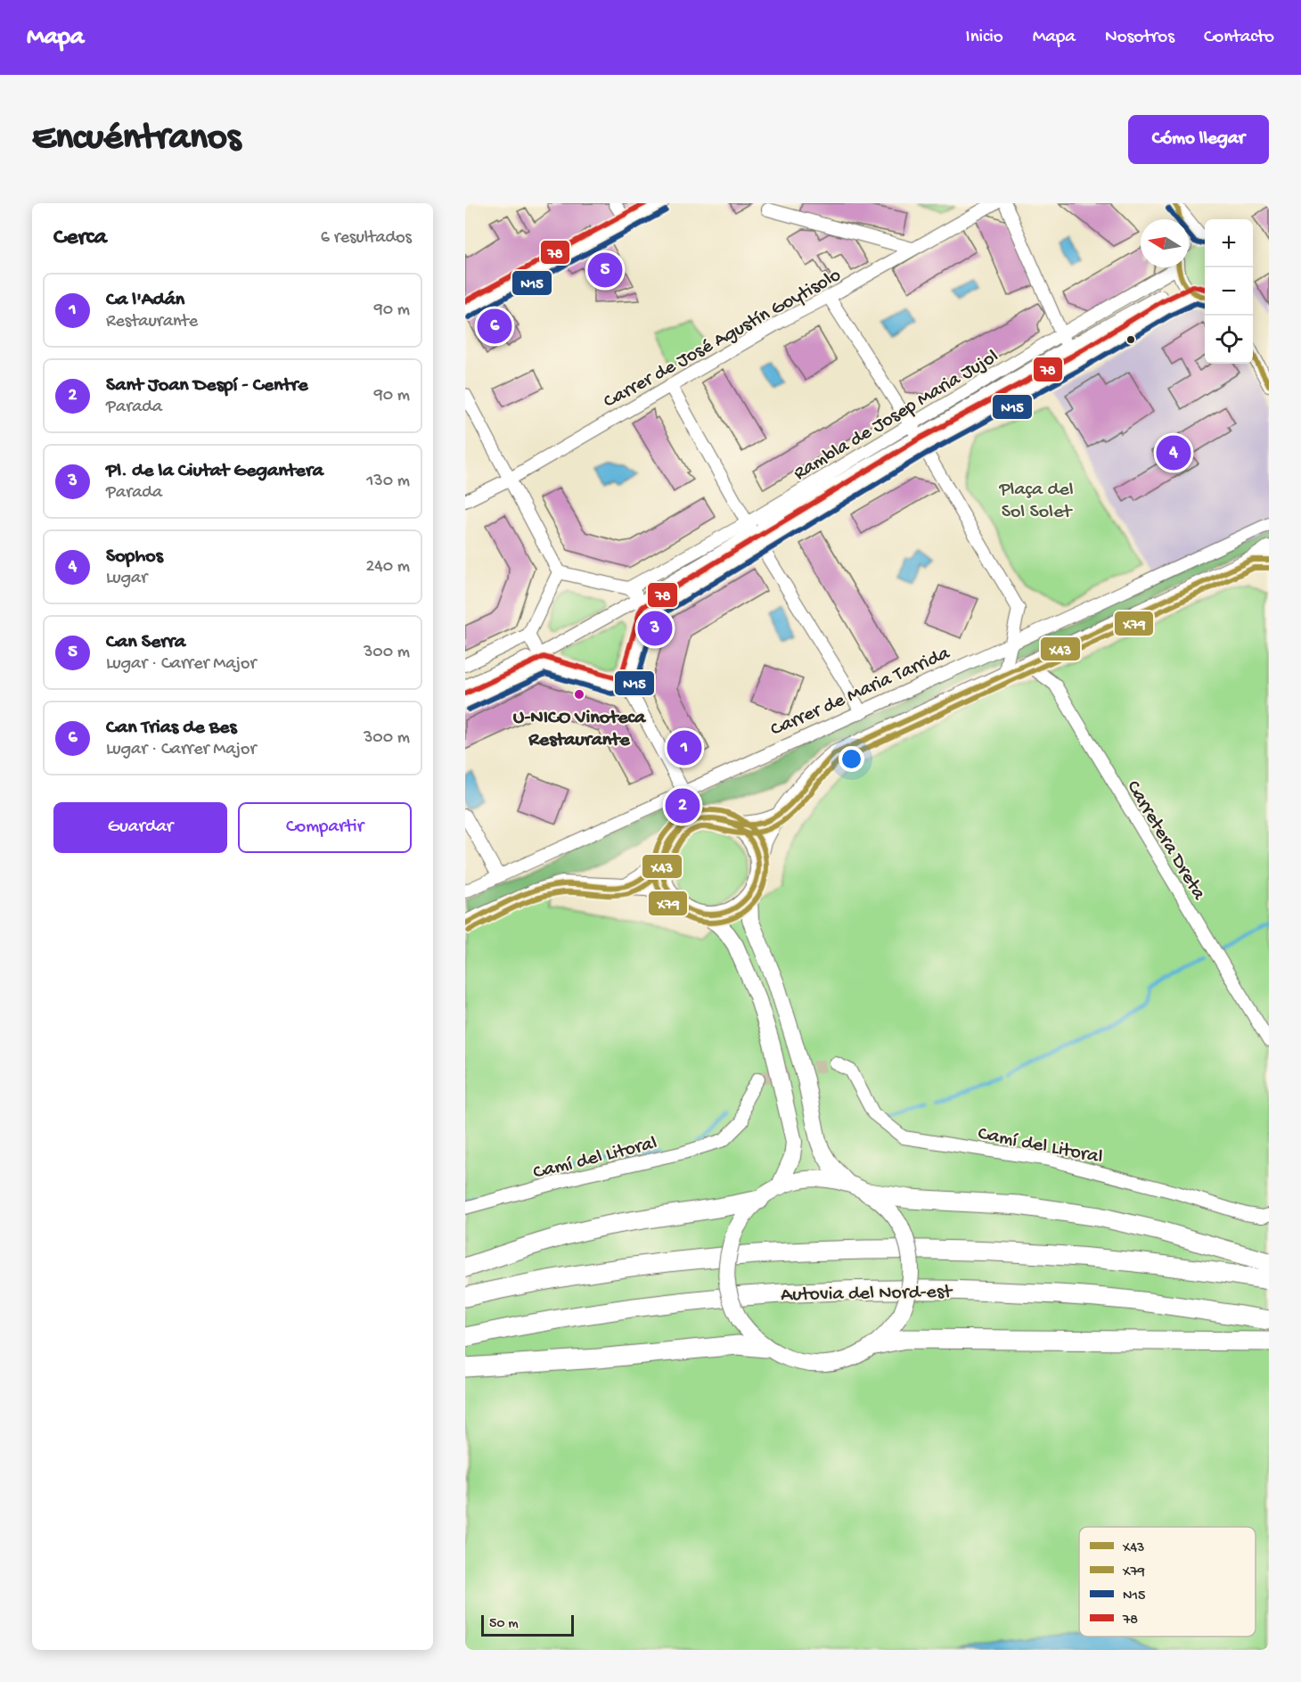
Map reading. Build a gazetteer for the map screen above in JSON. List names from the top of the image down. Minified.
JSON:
{"streets":{"highway":["Autovia del Nord-est"],"street":["Carrer de José Agustín Goytisolo","Rambla de Josep Maria Jujol","Carrer de Maria Tarrida","Carretera Dreta","Camí del Litoral"]},"parks":["Plaça del Sol Solet"],"places":["U-NICO Vinoteca Restaurante"],"lines":["transit line X43","transit line 78","transit line N15","transit line X79"],"legend":["X43","X79","N15","78"],"scale_bar":"50 m","north":"left","page":{"header":"Mapa","nav":["Inicio","Mapa","Nosotros","Contacto"],"buttons":["Cómo llegar",["Guardar","Compartir"]],"title":"Encuéntranos","heading":["Cerca","6 resultados"],"map_buttons":["+","−"],"pins":["5","6","4","3","1","2"],"list":[{"mark":"1","name":"Ca l'Adán","note":"Restaurante","value":"90 m"},{"mark":"2","name":"Sant Joan Despí - Centre","note":"Parada","value":"90 m"},{"mark":"3","name":"Pl. de la Ciutat Gegantera","note":"Parada","value":"130 m"},{"mark":"4","name":"Sophos","note":"Lugar","value":"240 m"},{"mark":"5","name":"Can Serra","note":"Lugar · Carrer Major","value":"300 m"},{"mark":"6","name":"Can Trias de Bes","note":"Lugar · Carrer Major","value":"300 m"}],"scale":"50 m"}}
